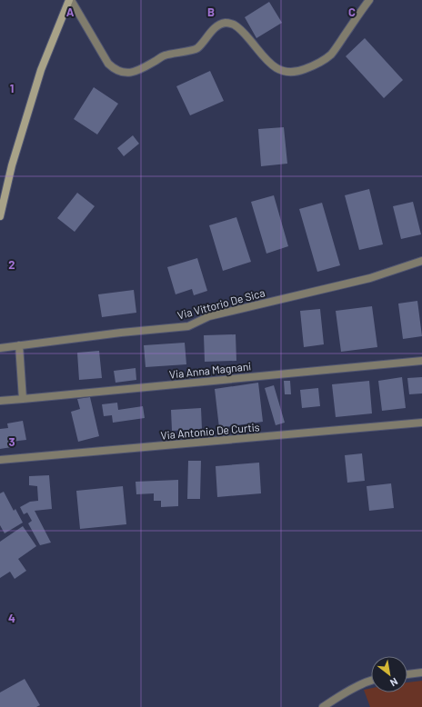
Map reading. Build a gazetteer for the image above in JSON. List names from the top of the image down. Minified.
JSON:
{"streets":{"street":["Via Vittorio De Sica","Via Anna Magnani","Via Antonio De Curtis"]},"north":"bottom right","grid":{"columns":["A","B","C"],"rows":["1","2","3","4"]}}
